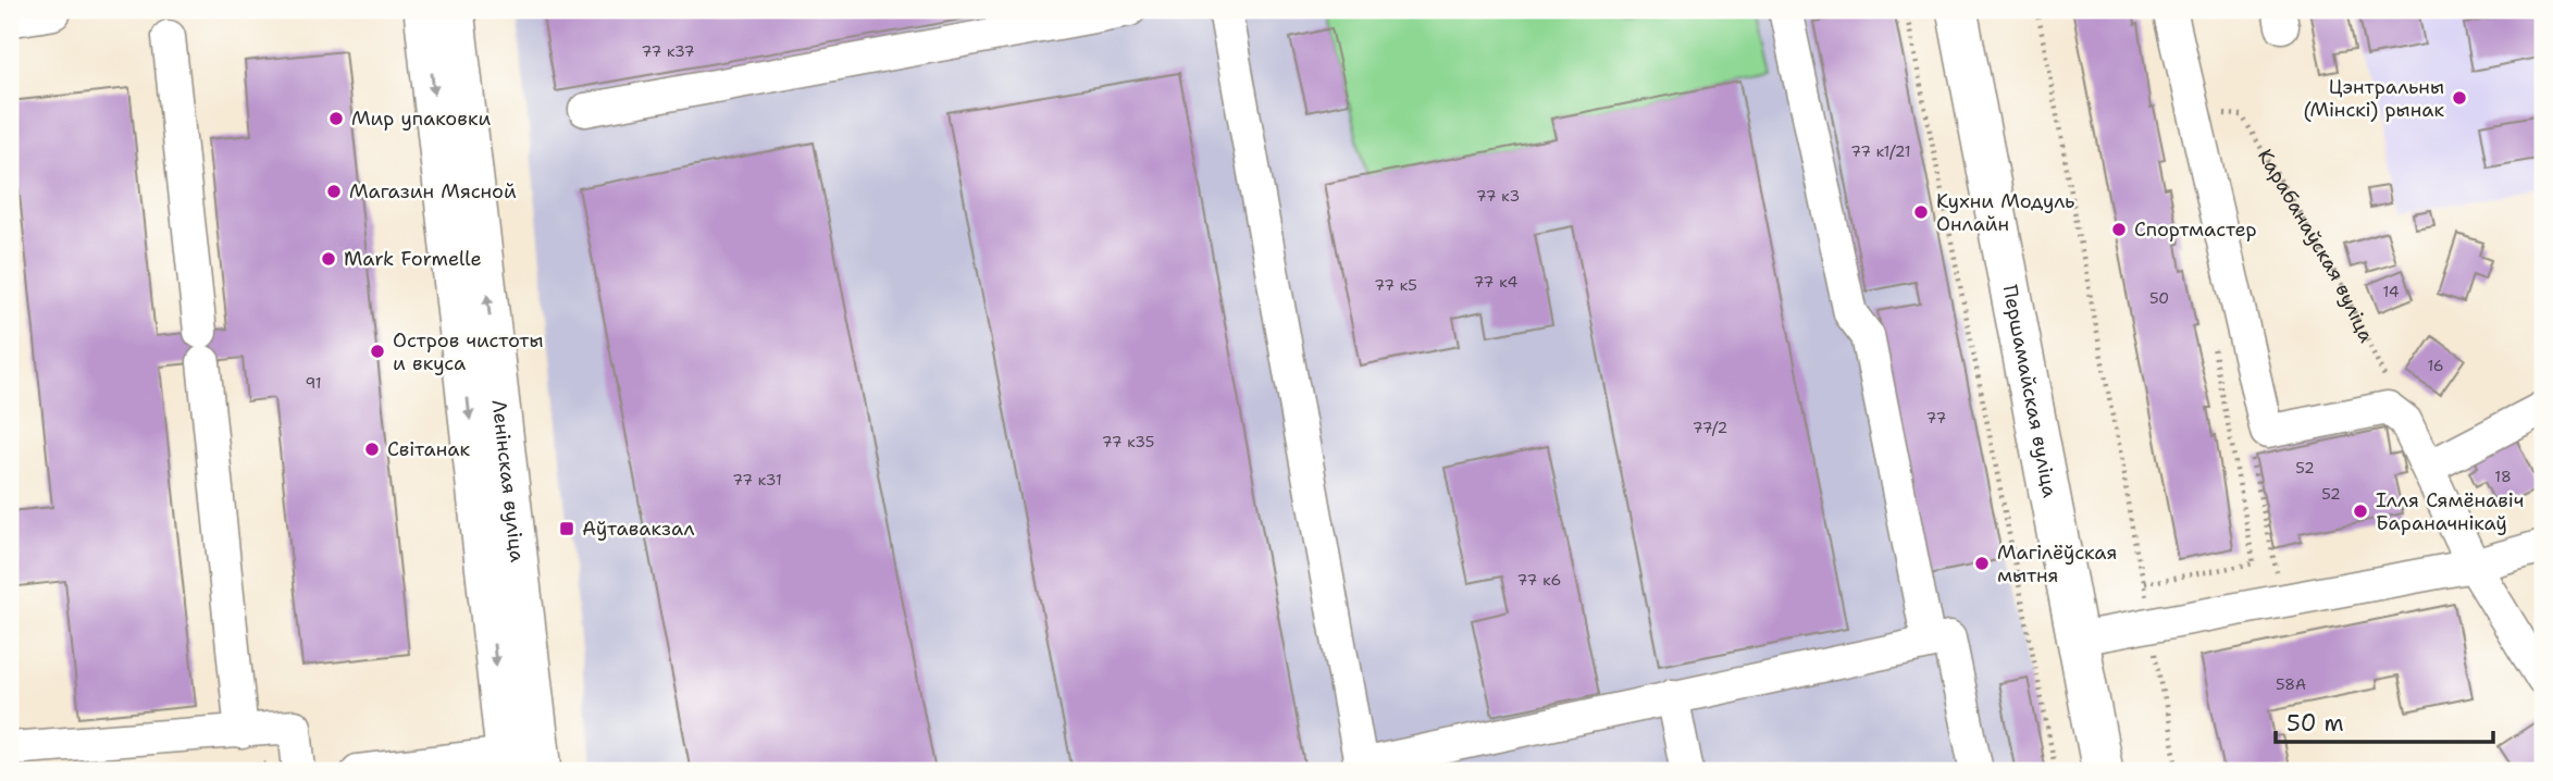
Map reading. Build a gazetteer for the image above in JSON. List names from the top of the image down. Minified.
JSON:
{"streets":{"main road":["Першамайская вуліца","Ленінская вуліца"],"path":["Карабанаўская вуліца"]},"places":{"other":["Цэнтральны (Мінскі) рынак","Мир упаковки","Магазин Мясной","Кухни Модуль Онлайн","Спортмастер","Mark Formelle","Остров чистоты и вкуса","Світанак","Ілля Сямёнавіч Бараначнікаў","Магілёўская мытня"],"transit":["Аўтавакзал"]},"house_numbers":["77 к37","77 к1/21","77 к3","77 к4","77 к5","14","50","16","91","77","77/2","77 к35","52","18","77 к31","52","77 к6","58А"],"scale_bar":"50 m"}
